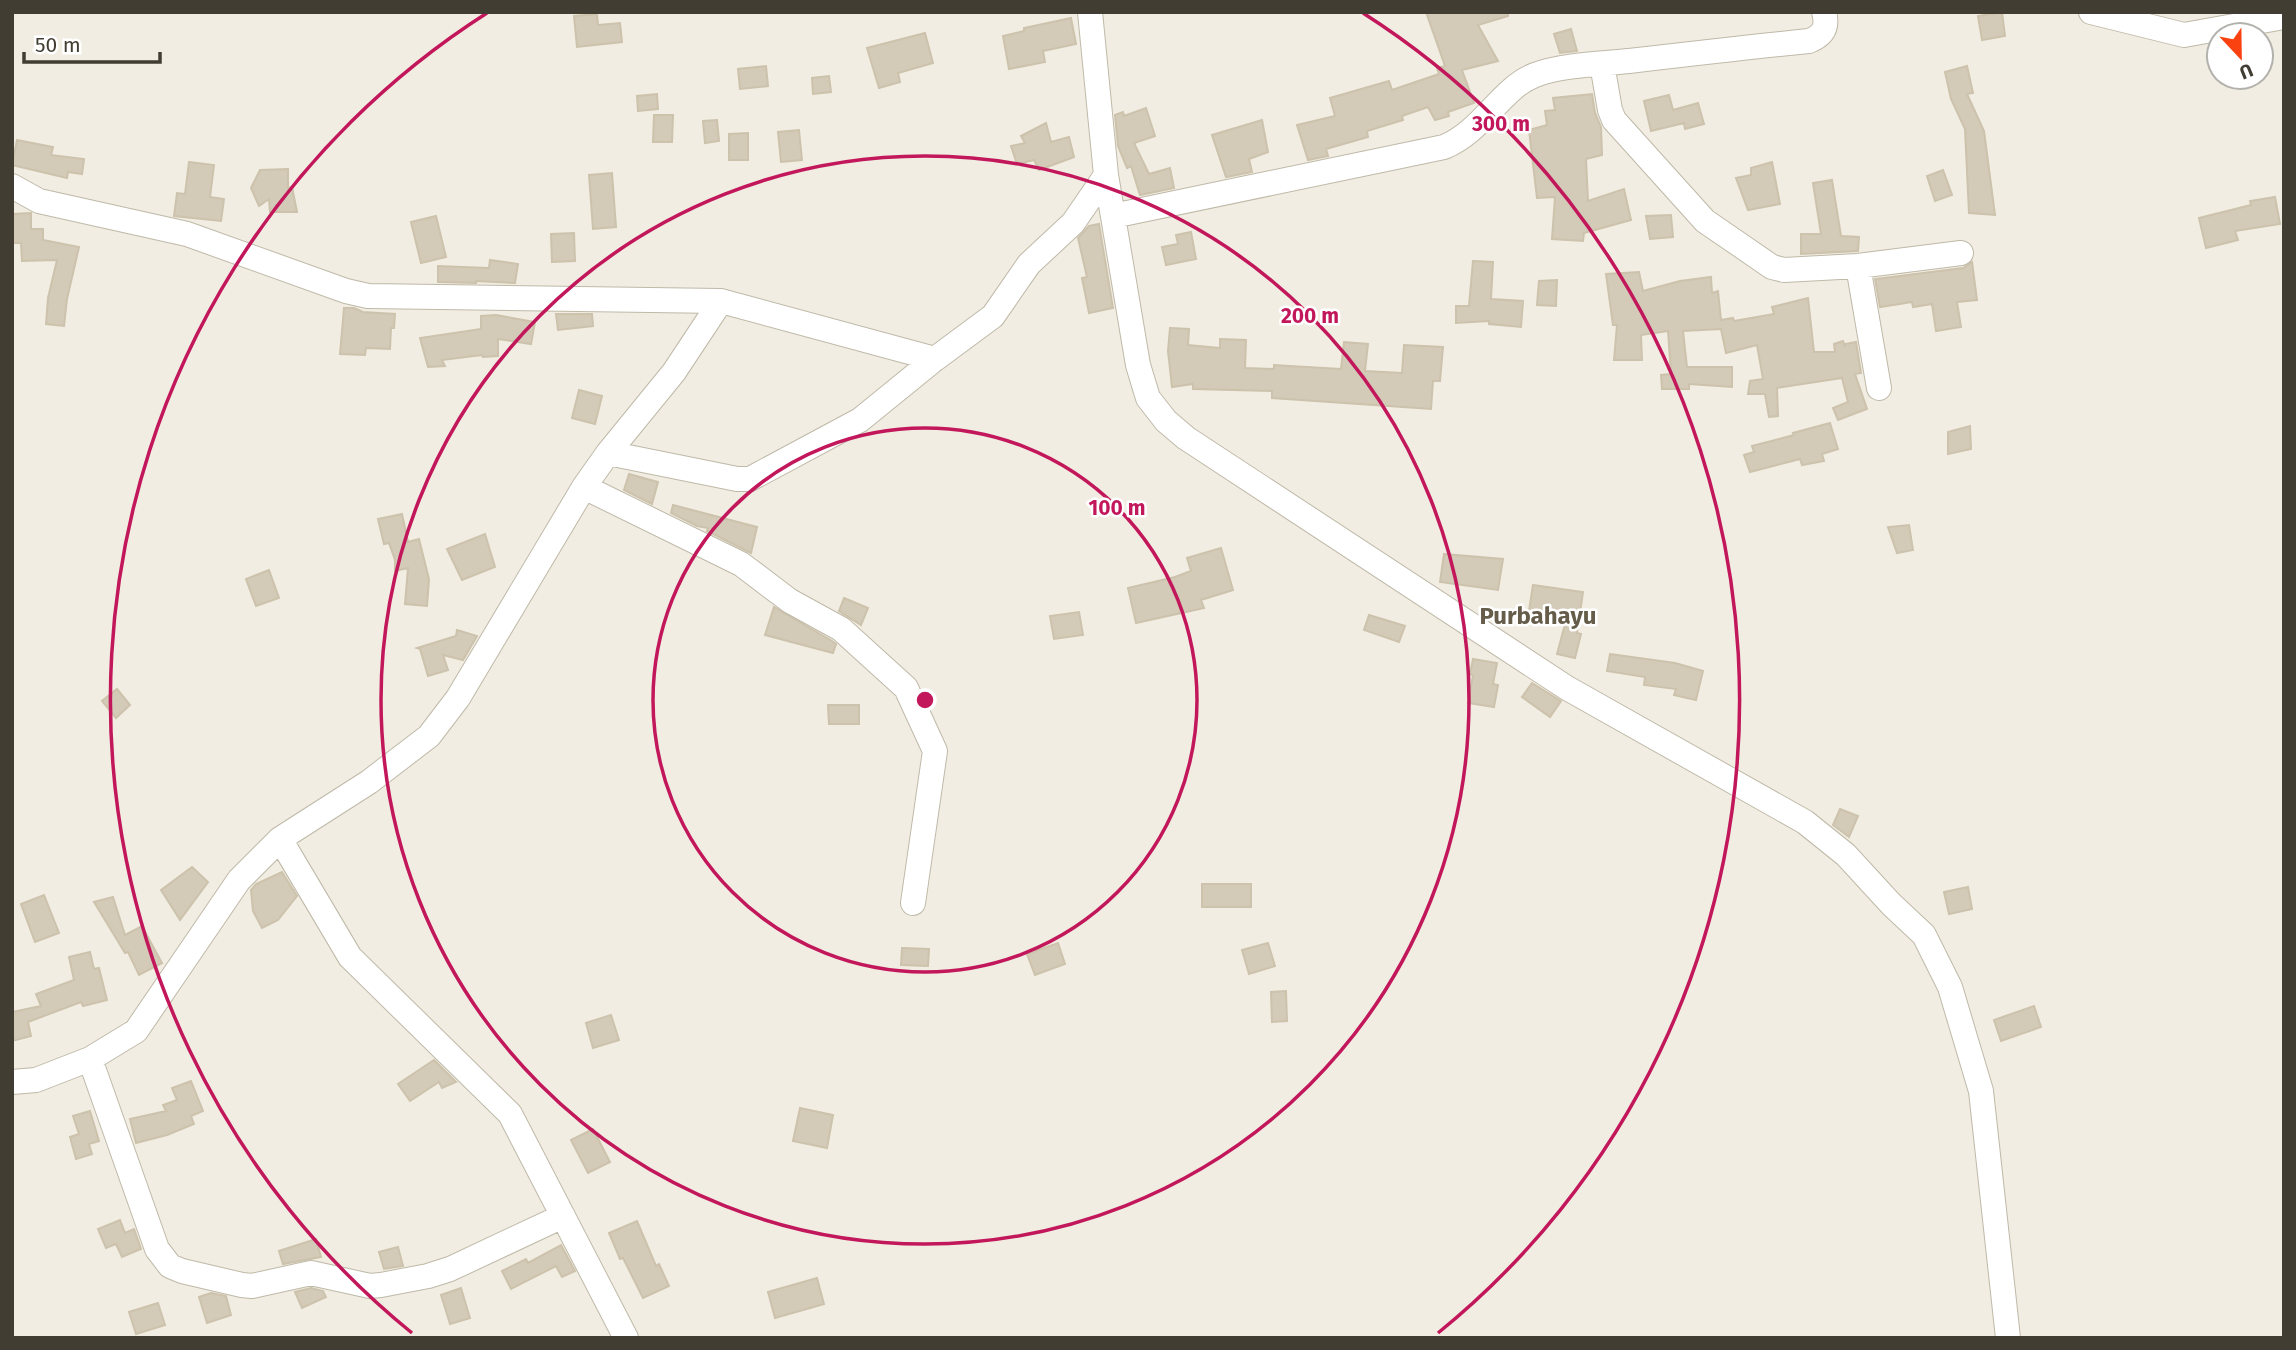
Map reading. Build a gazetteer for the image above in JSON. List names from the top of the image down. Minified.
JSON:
{"districts":["Purbahayu"],"scale_bar":"50 m","north":"bottom","rings":["300 m","200 m","100 m"]}
